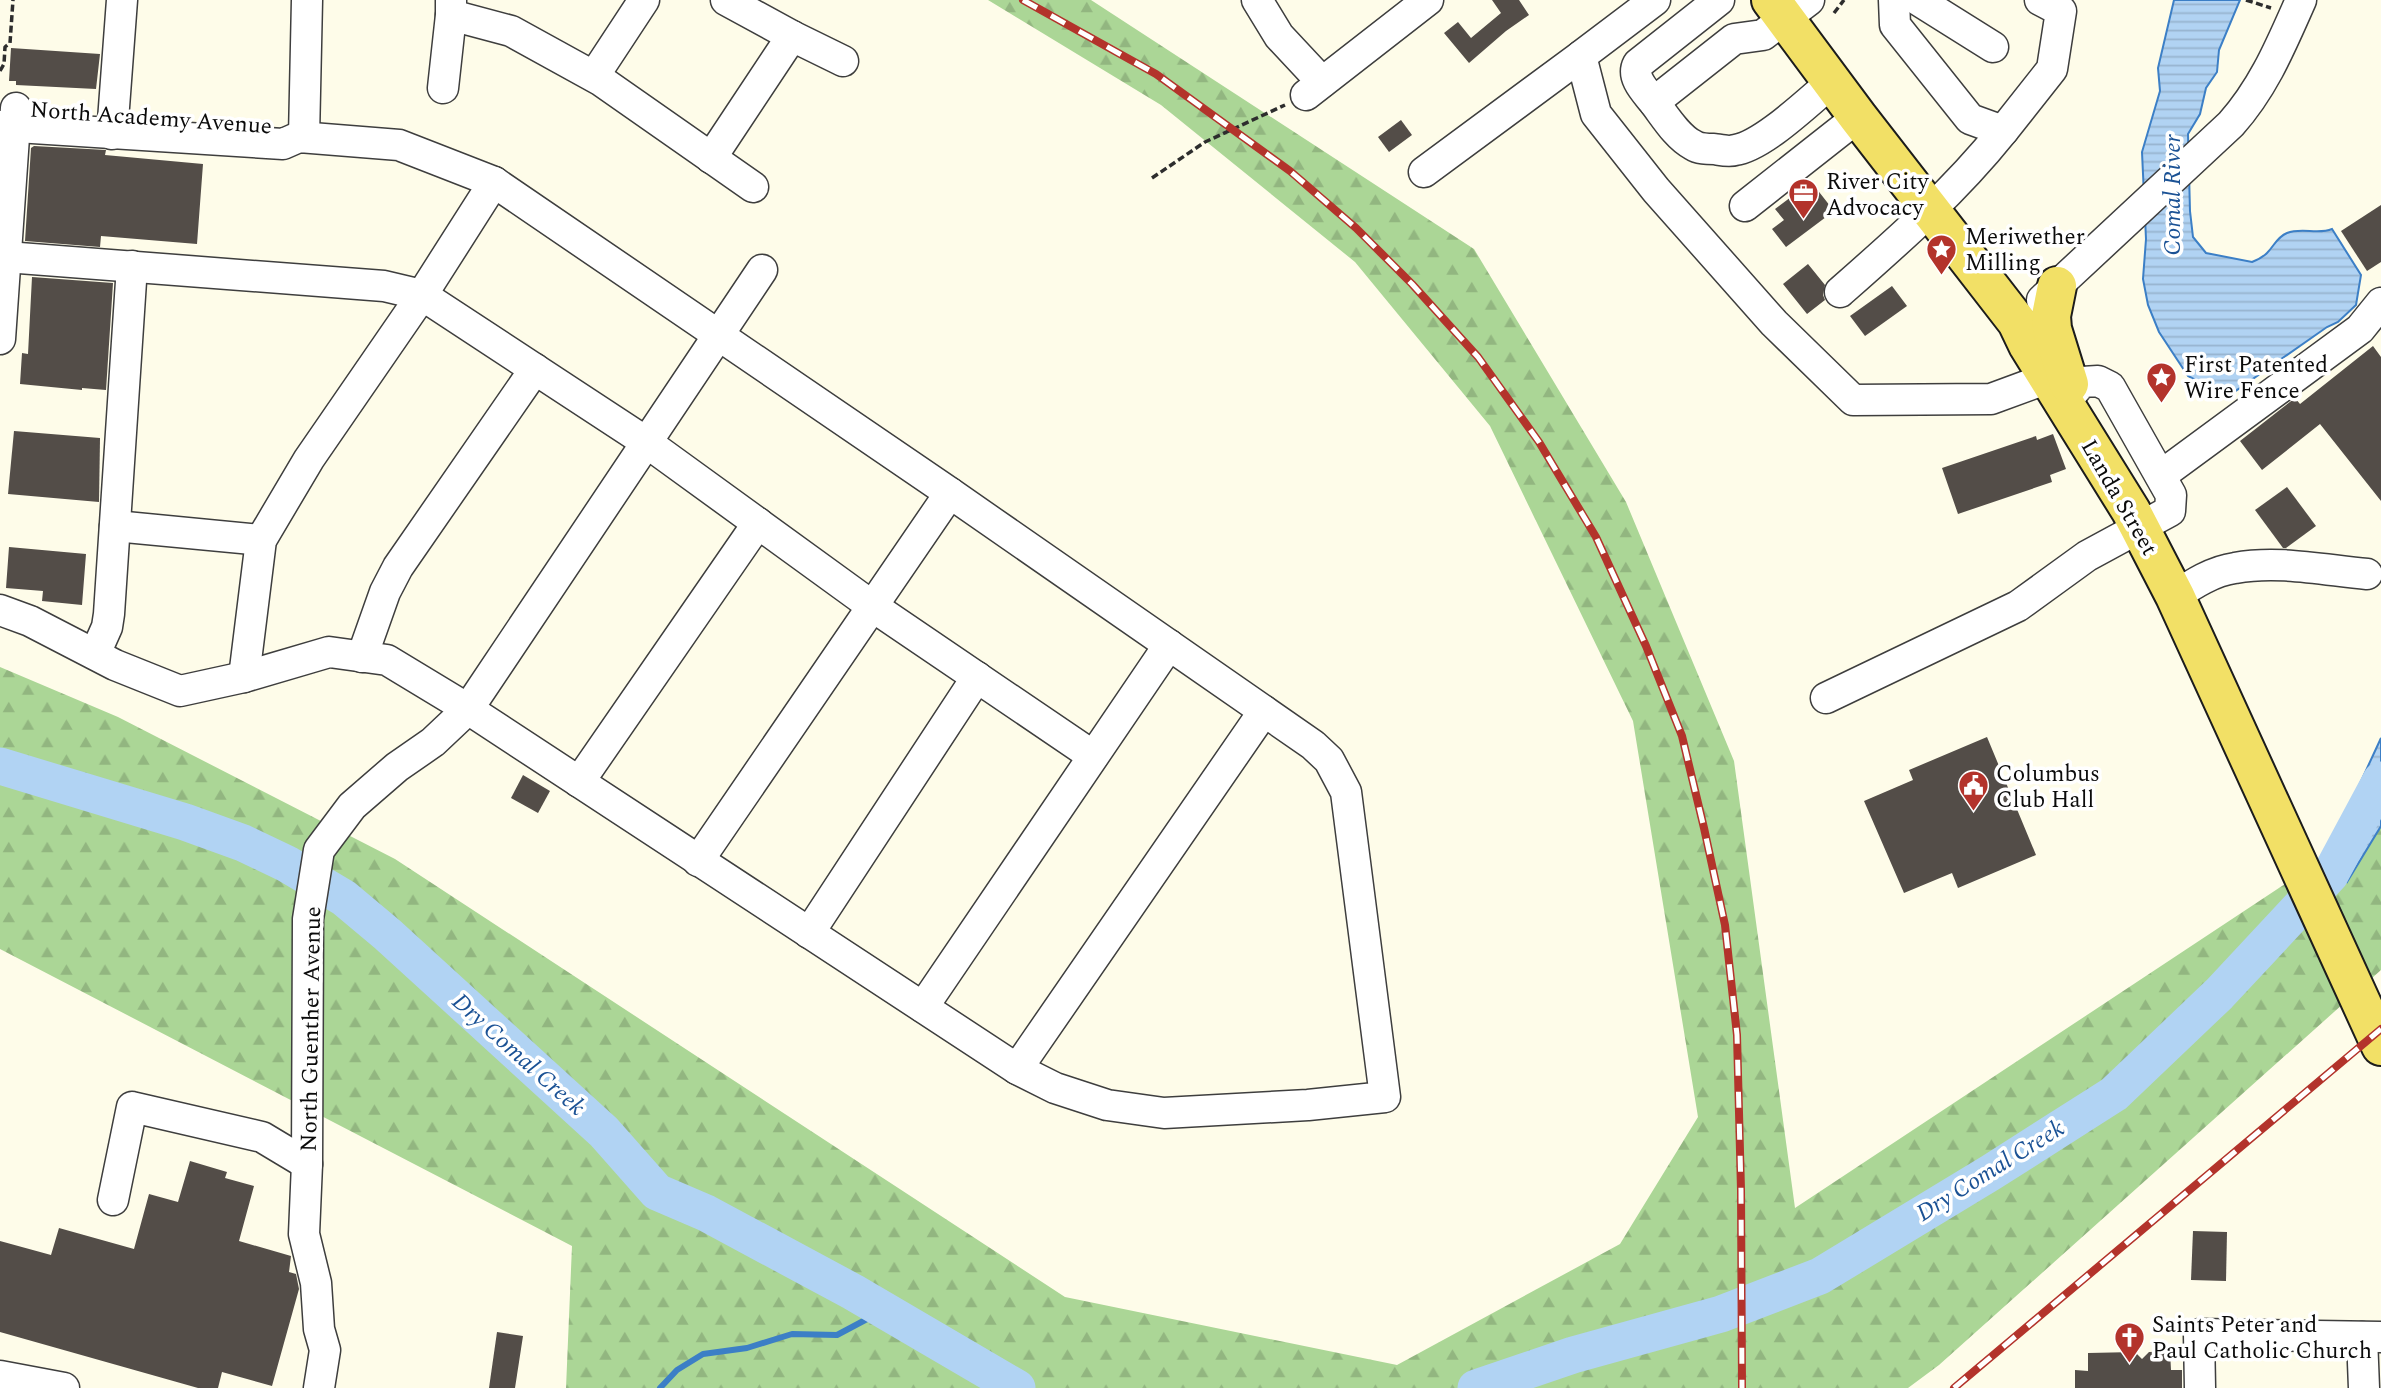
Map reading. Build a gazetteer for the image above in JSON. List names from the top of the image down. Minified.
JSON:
{"streets":{"main road":["Landa Street"],"street":["North Academy Avenue","North Guenther Avenue"]},"crossings":[["North Academy Avenue","North Guenther Avenue"]],"water":["Comal River","Dry Comal Creek"],"places":{"office":["River City Advocacy"],"place":["Meriwether Milling","First Patented Wire Fence"],"public building":["Columbus Club Hall"],"church":["Saints Peter and Paul Catholic Church"]}}
